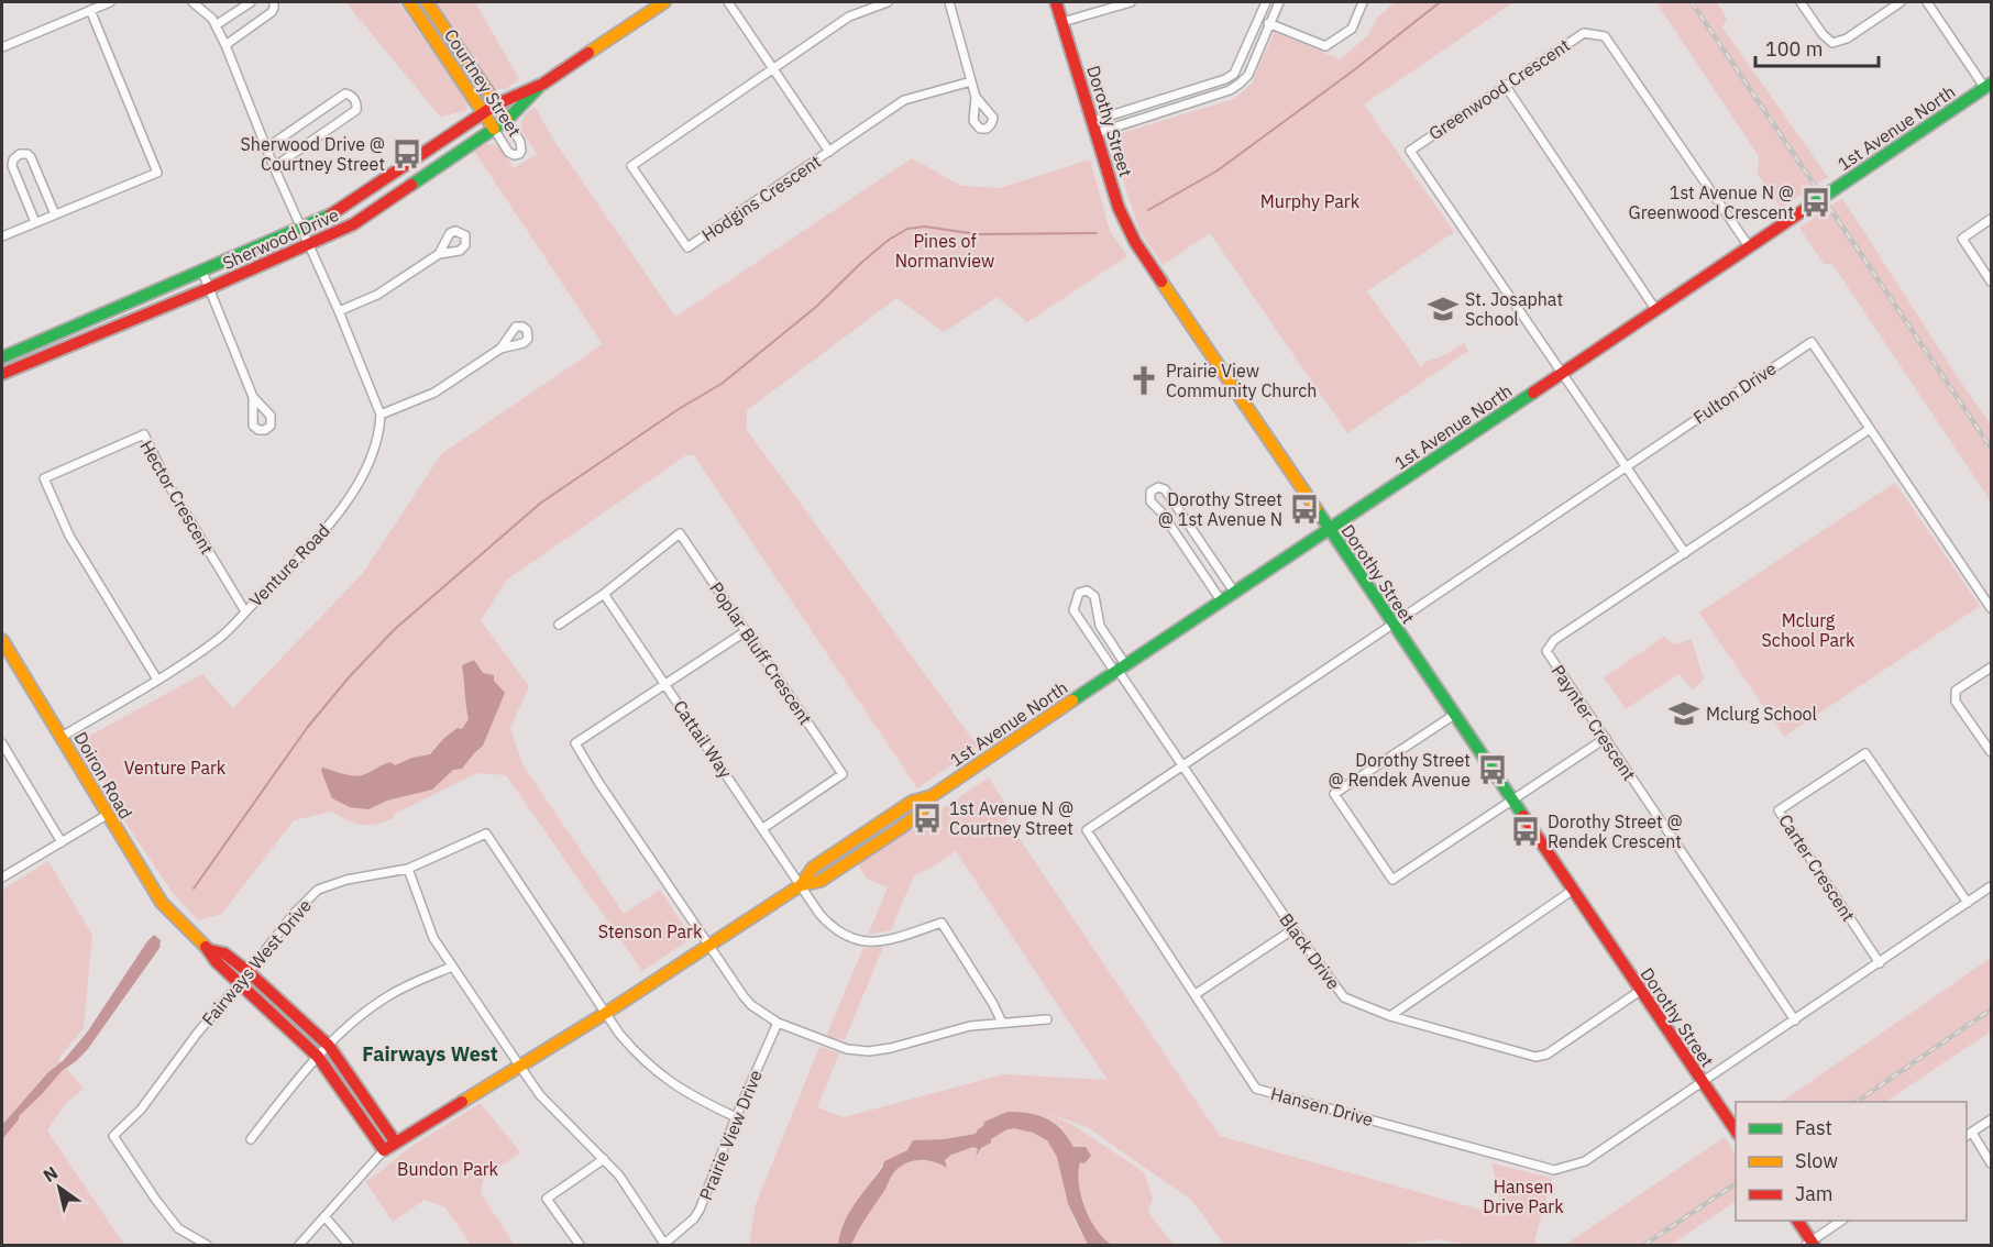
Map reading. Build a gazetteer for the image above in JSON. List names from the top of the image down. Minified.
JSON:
{"streets":{"street":["Courtney Street","Greenwood Crescent","Dorothy Street","1st Avenue North","Hodgins Crescent","Sherwood Drive","Fulton Drive","Hector Crescent","Venture Road","Poplar Bluff Crescent","Paynter Crescent","Cattail Way","Doiron Road","Carter Crescent","Black Drive","Fairways West Drive","Hansen Drive","Prairie View Drive"]},"crossings":[["Courtney Street","Sherwood Drive"],["Greenwood Crescent","1st Avenue North"],["Dorothy Street","1st Avenue North"],["Dorothy Street","Fulton Drive"],["Dorothy Street","Black Drive"],["Dorothy Street","Hansen Drive"],["1st Avenue North","Cattail Way"],["1st Avenue North","Black Drive"],["1st Avenue North","Fairways West Drive"],["1st Avenue North","Prairie View Drive"],["Sherwood Drive","Venture Road"],["Fulton Drive","Paynter Crescent"],["Fulton Drive","Black Drive"],["Fulton Drive","Hansen Drive"],["Hector Crescent","Venture Road"],["Venture Road","Doiron Road"],["Poplar Bluff Crescent","Cattail Way"],["Doiron Road","Fairways West Drive"],["Black Drive","Hansen Drive"],["Fairways West Drive","Prairie View Drive"]],"districts":["Fairways West"],"parks":["Murphy Park","Pines of Normanview","Mclurg School Park","Venture Park","Stenson Park","Bundon Park","Hansen Drive Park"],"places":{"bus stop":["Sherwood Drive @ Courtney Street","1st Avenue N @ Greenwood Crescent","Dorothy Street @ 1st Avenue N","Dorothy Street @ Rendek Avenue","1st Avenue N @ Courtney Street","Dorothy Street @ Rendek Crescent"],"school or university":["St. Josaphat School","Mclurg School"],"church":["Prairie View Community Church"]},"legend":["Fast","Slow","Jam"],"scale_bar":"100 m","north":"top left"}
